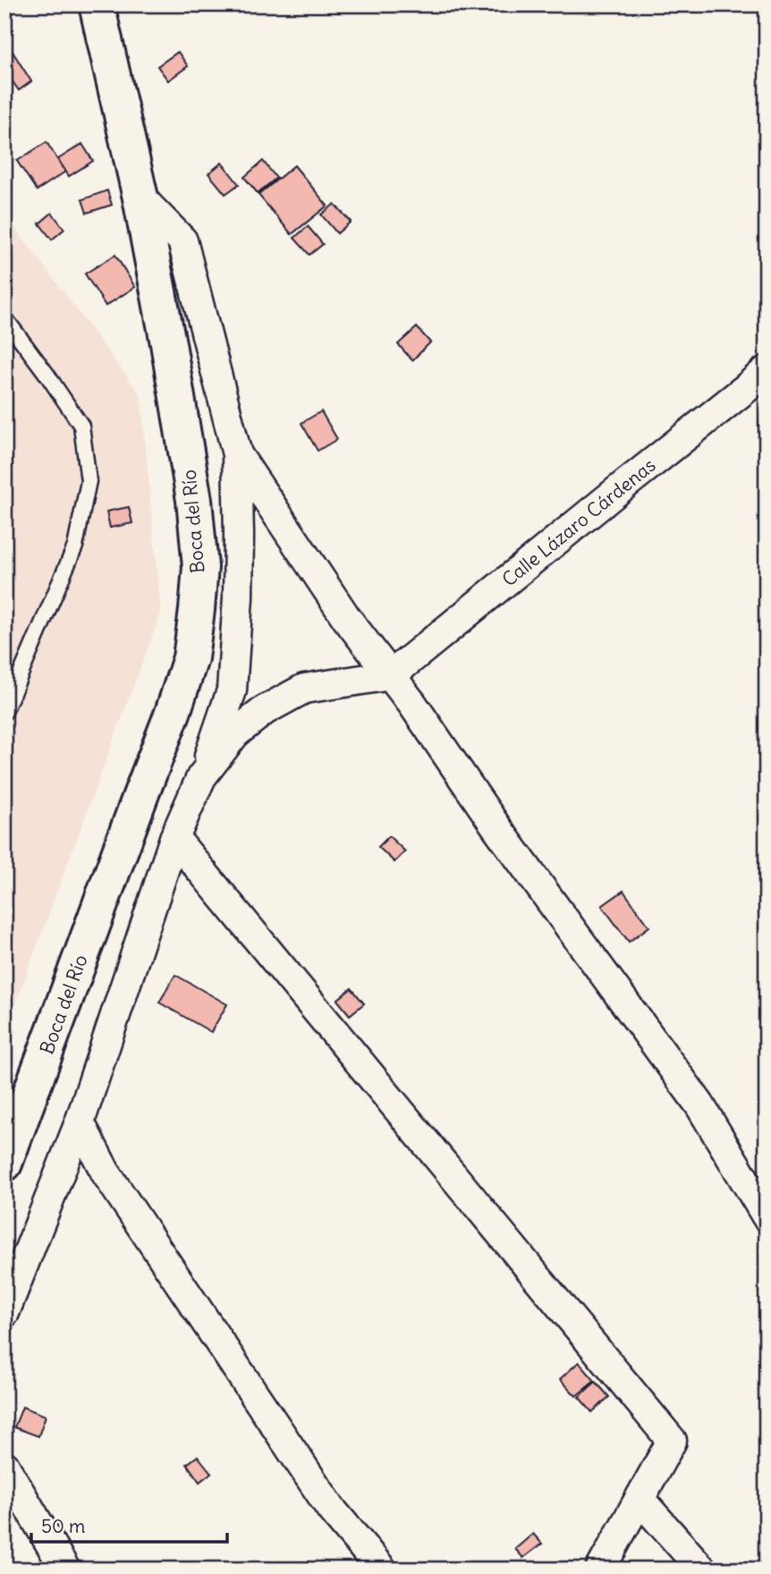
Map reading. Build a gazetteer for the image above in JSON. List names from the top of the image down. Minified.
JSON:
{"streets":{"street":["Boca del Río","Calle Lázaro Cárdenas"]},"scale_bar":"50 m"}
